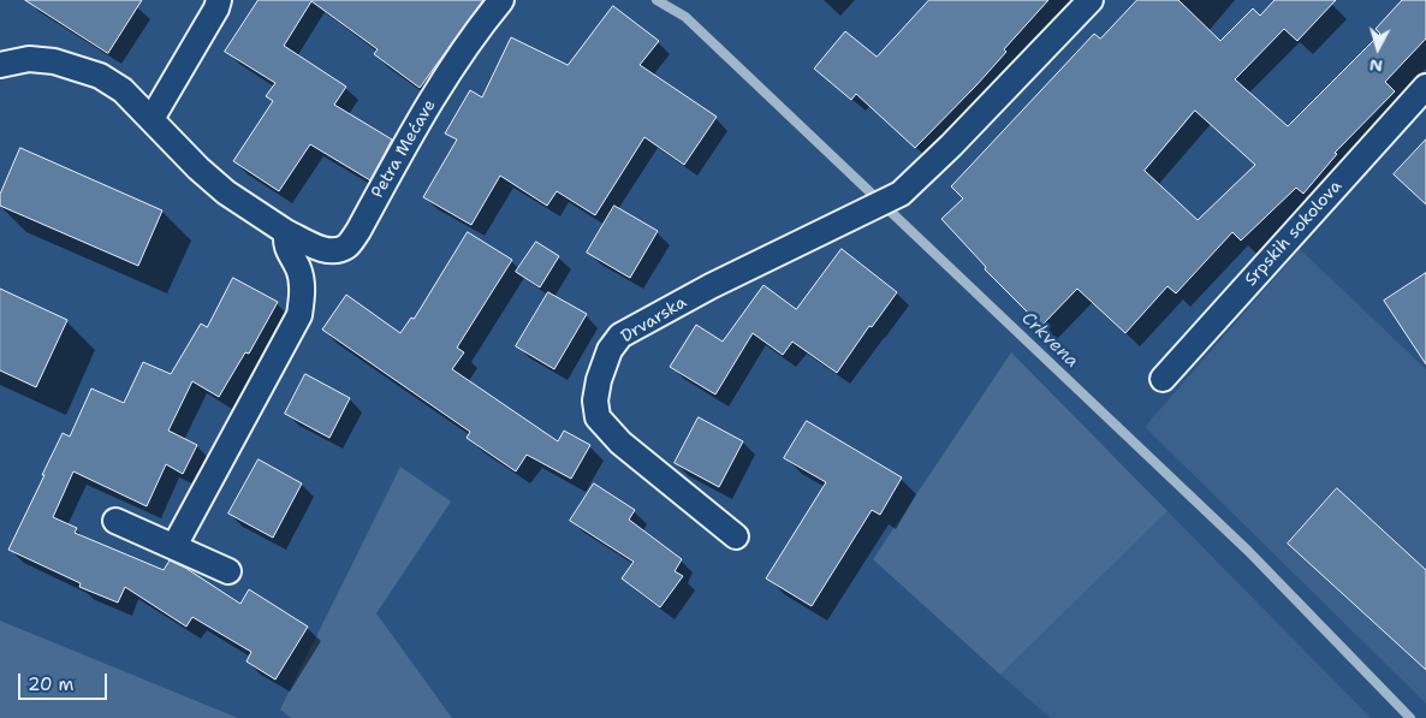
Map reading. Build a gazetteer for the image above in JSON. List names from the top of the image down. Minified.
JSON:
{"streets":{"street":["Petra Mećave","Srpskih sokolova","Drvarska"]},"water":["Crkvena"],"scale_bar":"20 m","north":"bottom"}
